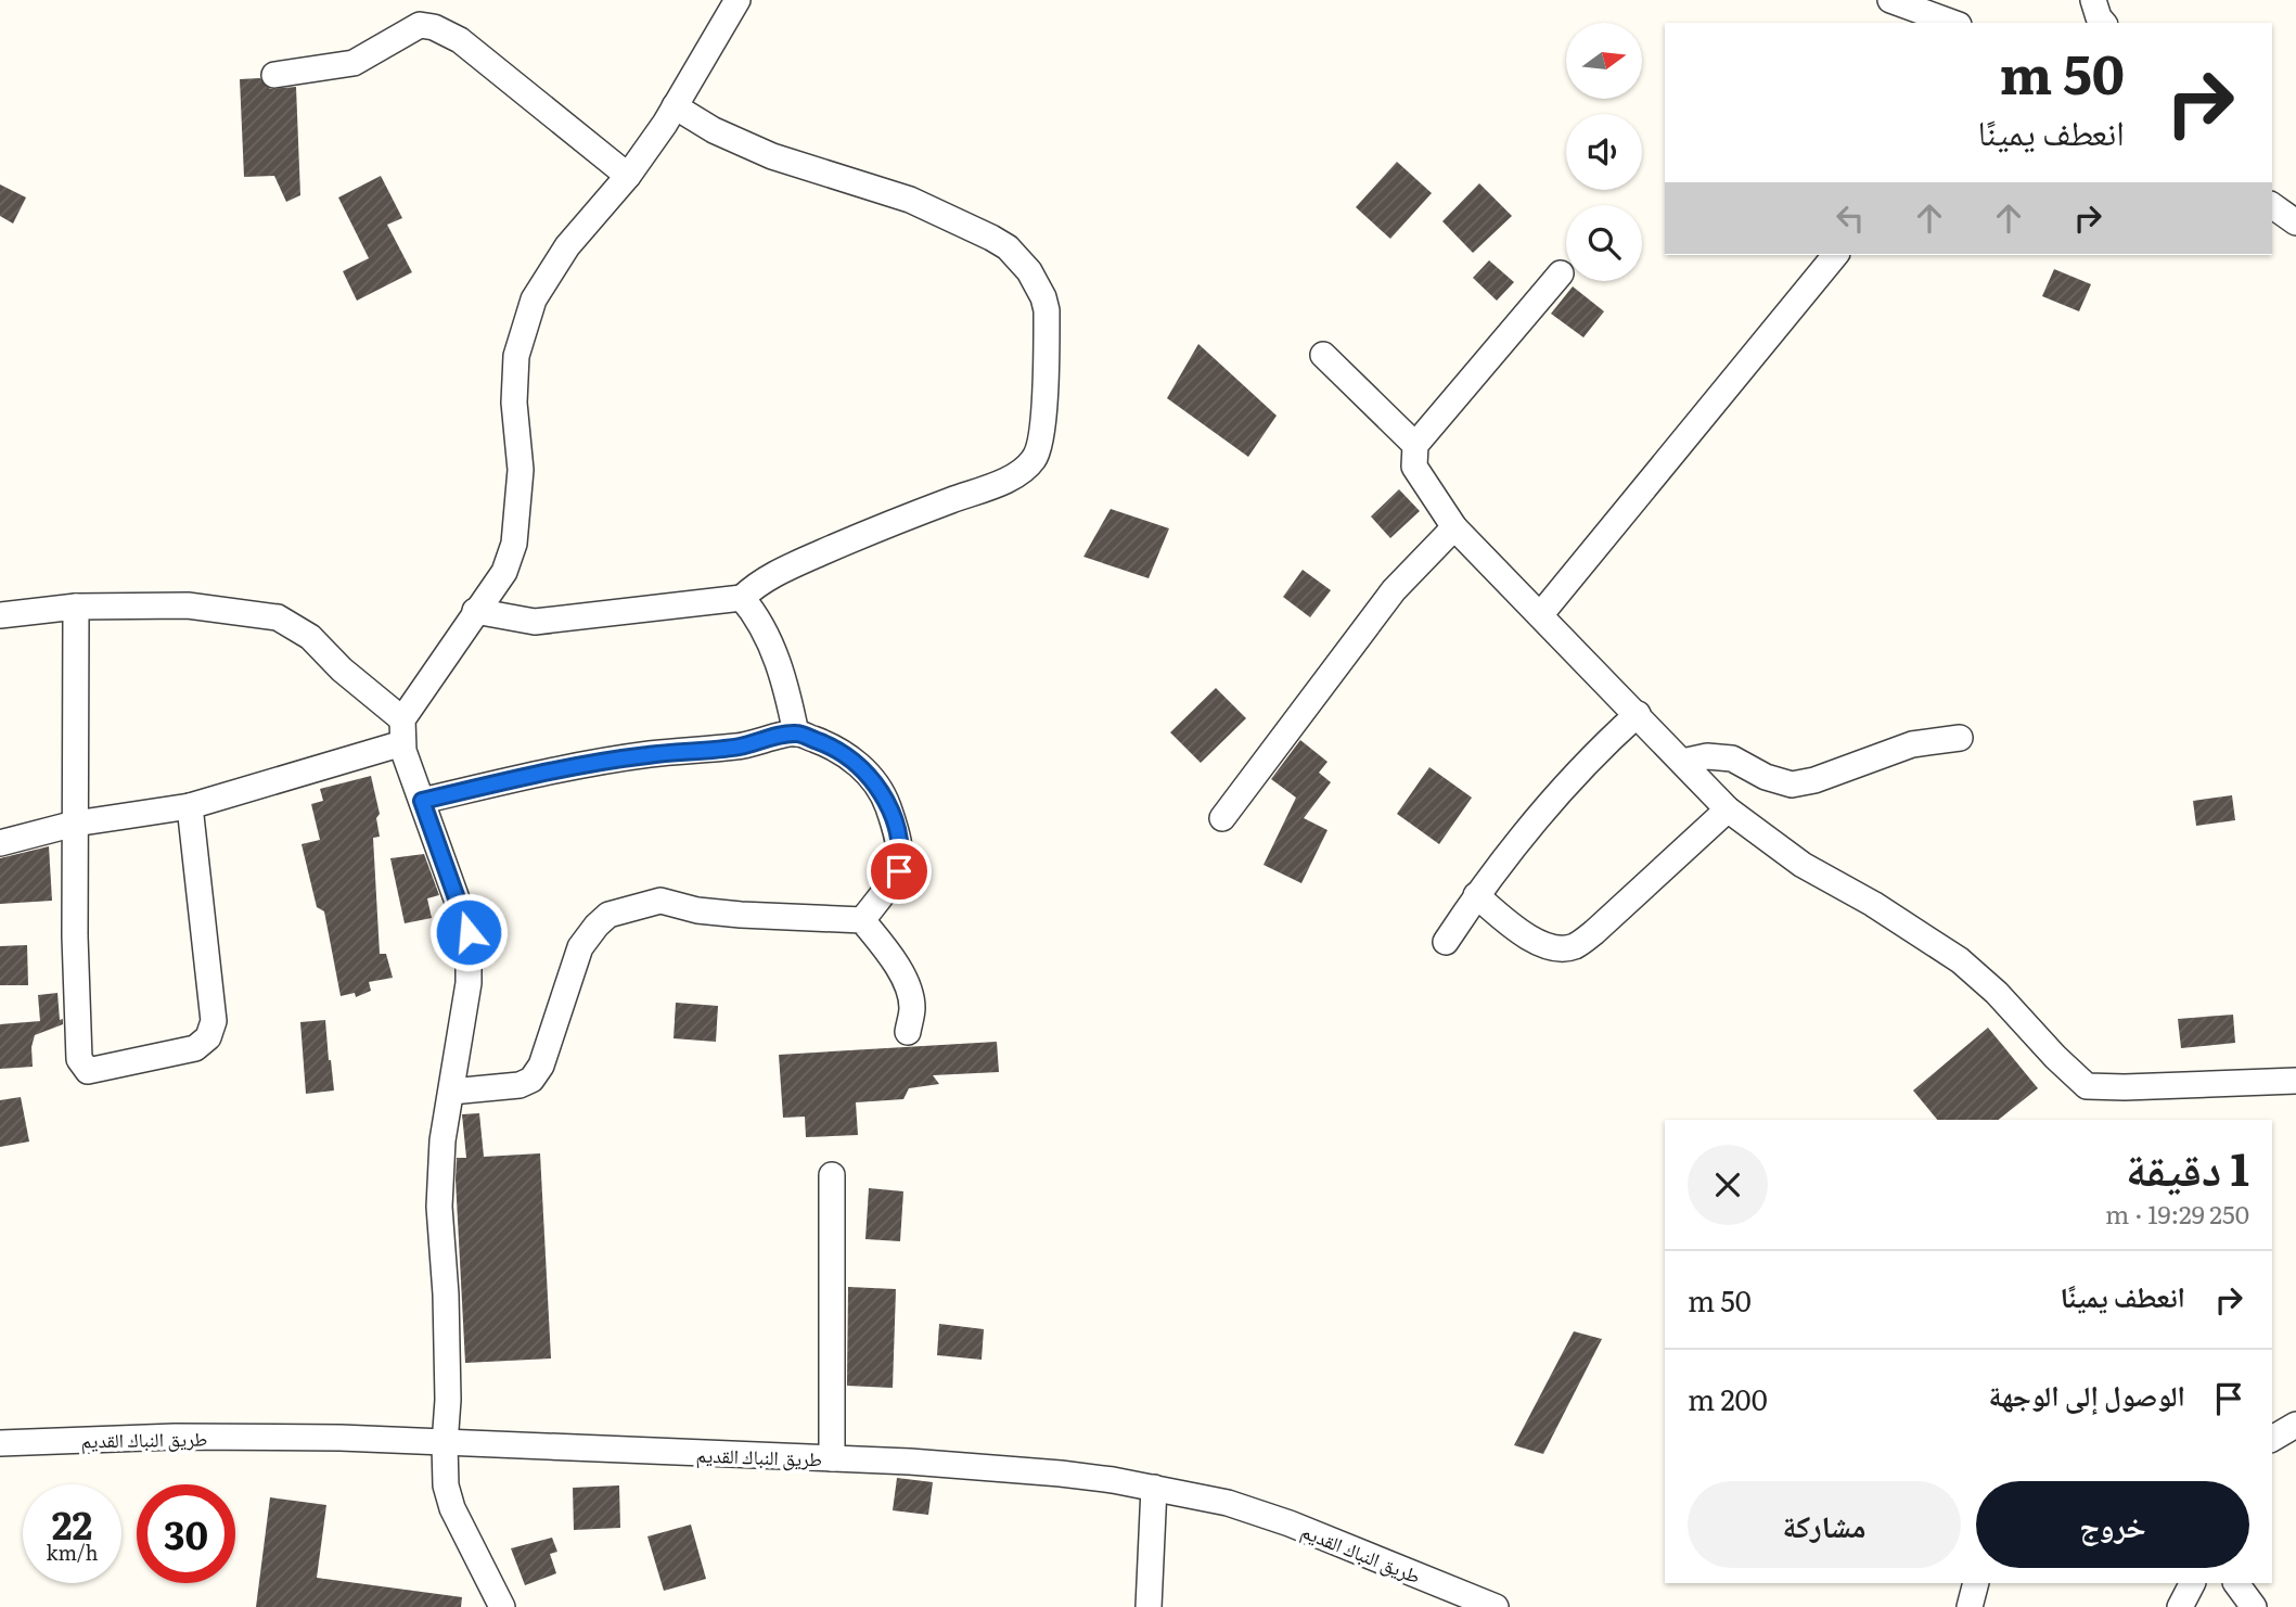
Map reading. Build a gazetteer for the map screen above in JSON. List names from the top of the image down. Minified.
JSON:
{"streets":{"street":["طريق النباك القديم"]},"north":"right","page":{"turn":["50 m","انعطف يمينًا"],"heading":["1 دقيقة","250 m · 19:29"],"list":[{"name":"انعطف يمينًا","value":"50 m"},{"name":"الوصول إلى الوجهة","value":"200 m"}],"buttons":["خروج","مشاركة"],"speed":"22 km/h","limit":"30"}}
